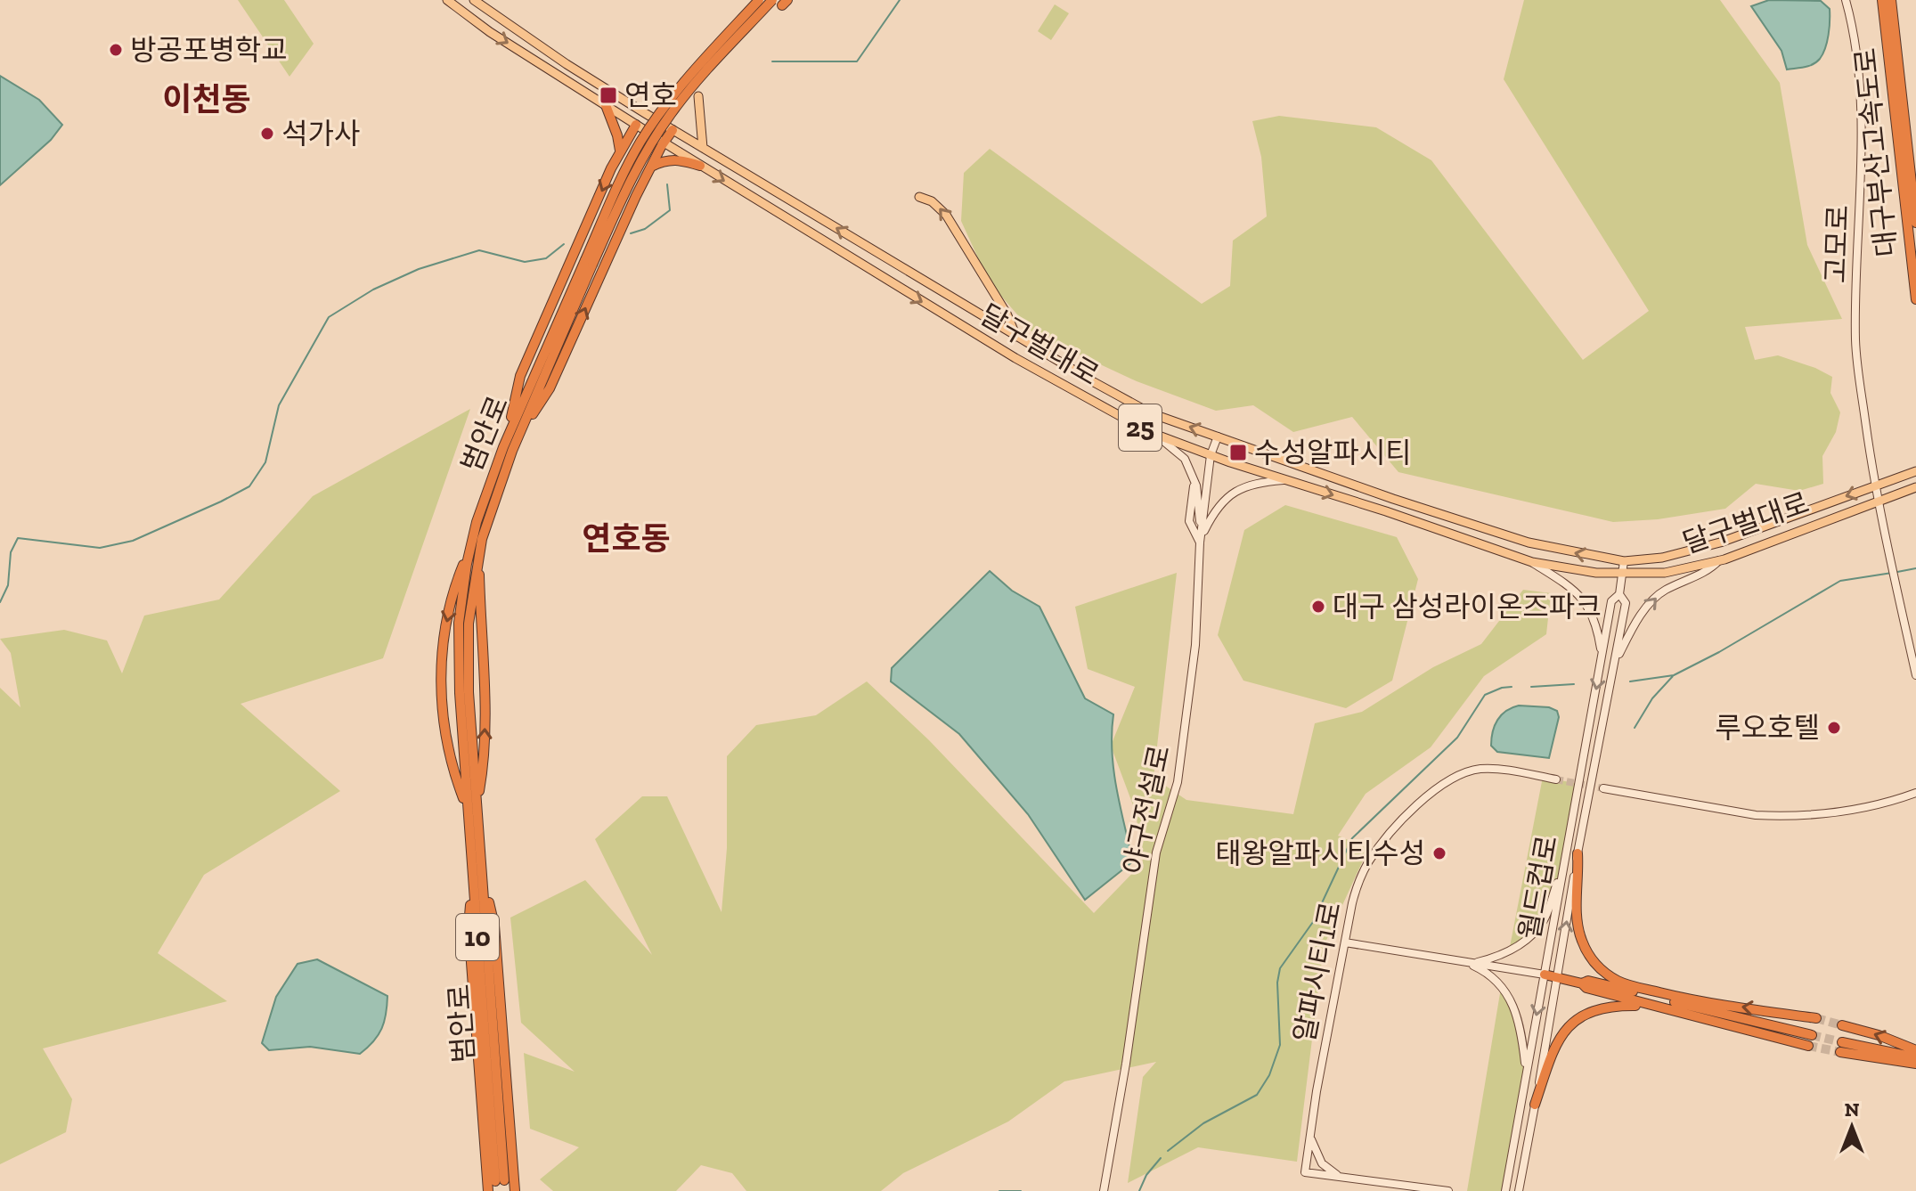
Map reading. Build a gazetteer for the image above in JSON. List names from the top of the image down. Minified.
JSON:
{"streets":{"highway":["대구부산고속도로","범안로","10"],"main road":["고모로","달구벌대로","25","야구전설로","월드컵로","알파시티1로"]},"crossings":[["고모로","달구벌대로"],["달구벌대로","야구전설로"],["달구벌대로","월드컵로"],["범안로","10"]],"districts":["이천동","연호동"],"places":{"other":["방공포병학교","석가사","대구 삼성라이온즈파크","루오호텔","태왕알파시티수성"],"transit":["연호","수성알파시티"]},"north":"top"}
